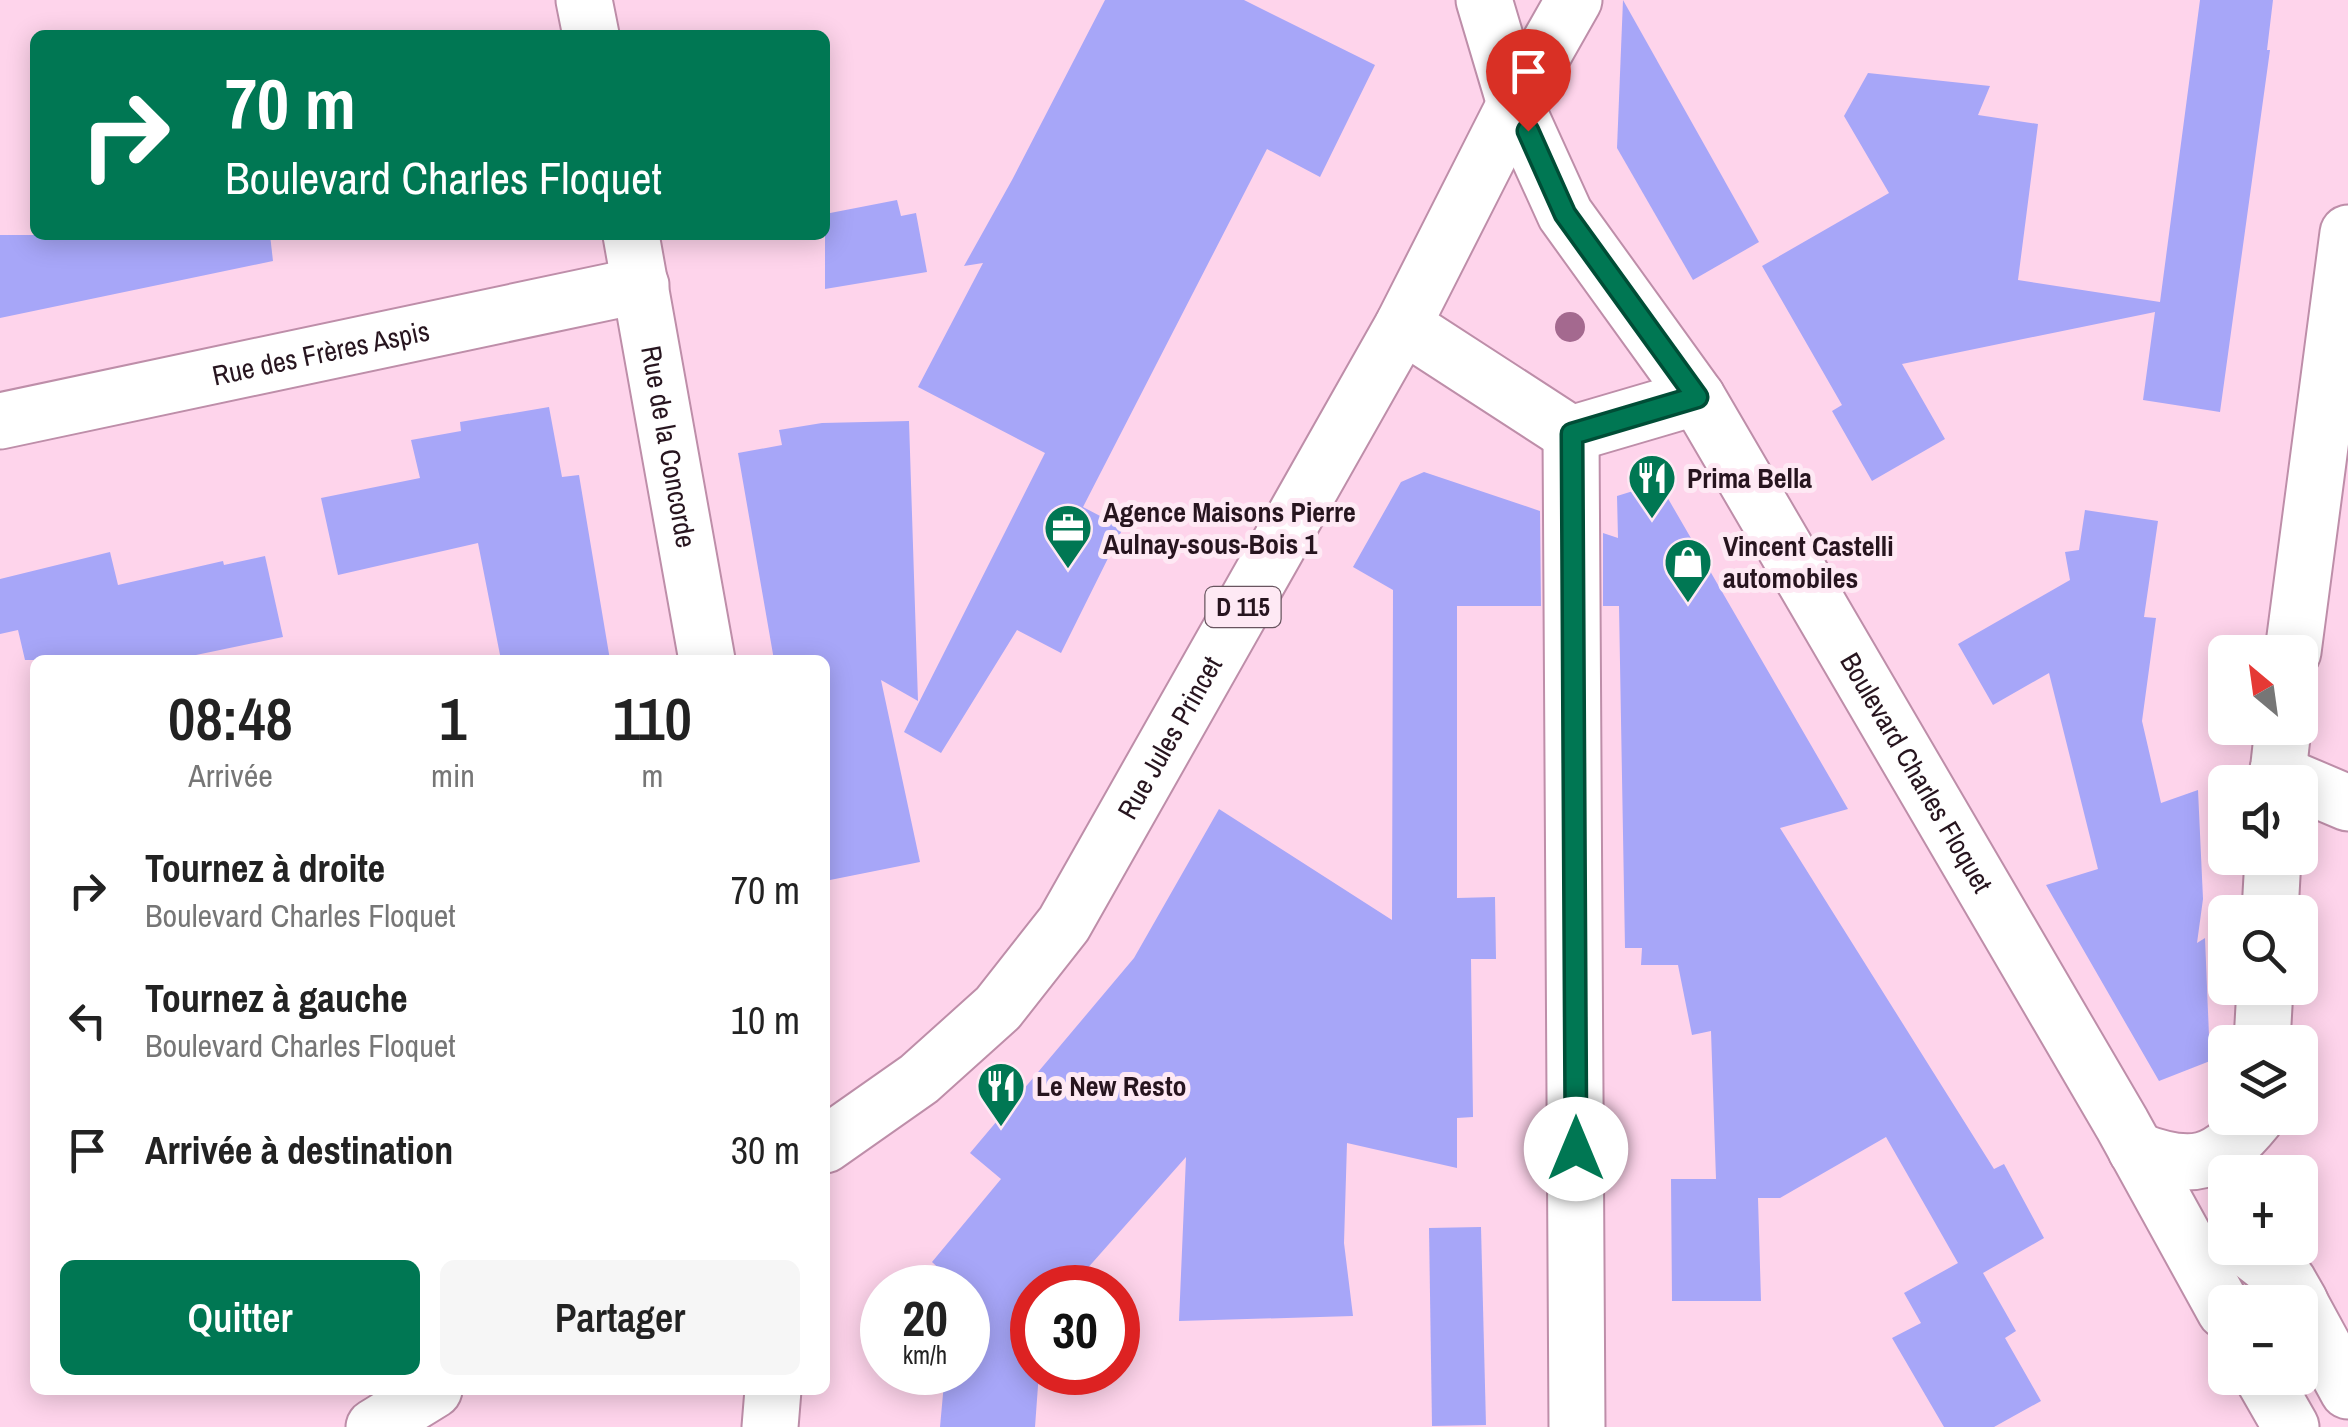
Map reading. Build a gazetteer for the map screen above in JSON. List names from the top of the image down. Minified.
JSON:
{"streets":{"street":["Rue des Frères Aspis","Rue de la Concorde","D 115","Rue Jules Princet","Boulevard Charles Floquet"]},"crossings":[["Rue des Frères Aspis","Rue de la Concorde"],["Rue Jules Princet","Boulevard Charles Floquet"]],"places":{"restaurant":["Prima Bella","Le New Resto"],"office":["Agence Maisons Pierre Aulnay-sous-Bois 1"],"shop":["Vincent Castelli automobiles"]},"north":"top left","page":{"turn":["70 m","Boulevard Charles Floquet"],"map_buttons":["+","−"],"eta":["08:48","Arrivée","1","min","110","m"],"list":[{"name":"Tournez à droite","note":"Boulevard Charles Floquet","value":"70 m"},{"name":"Tournez à gauche","note":"Boulevard Charles Floquet","value":"10 m"},{"name":"Arrivée à destination","value":"30 m"}],"buttons":["Quitter","Partager"],"speed":"20 km/h","limit":"30"}}
